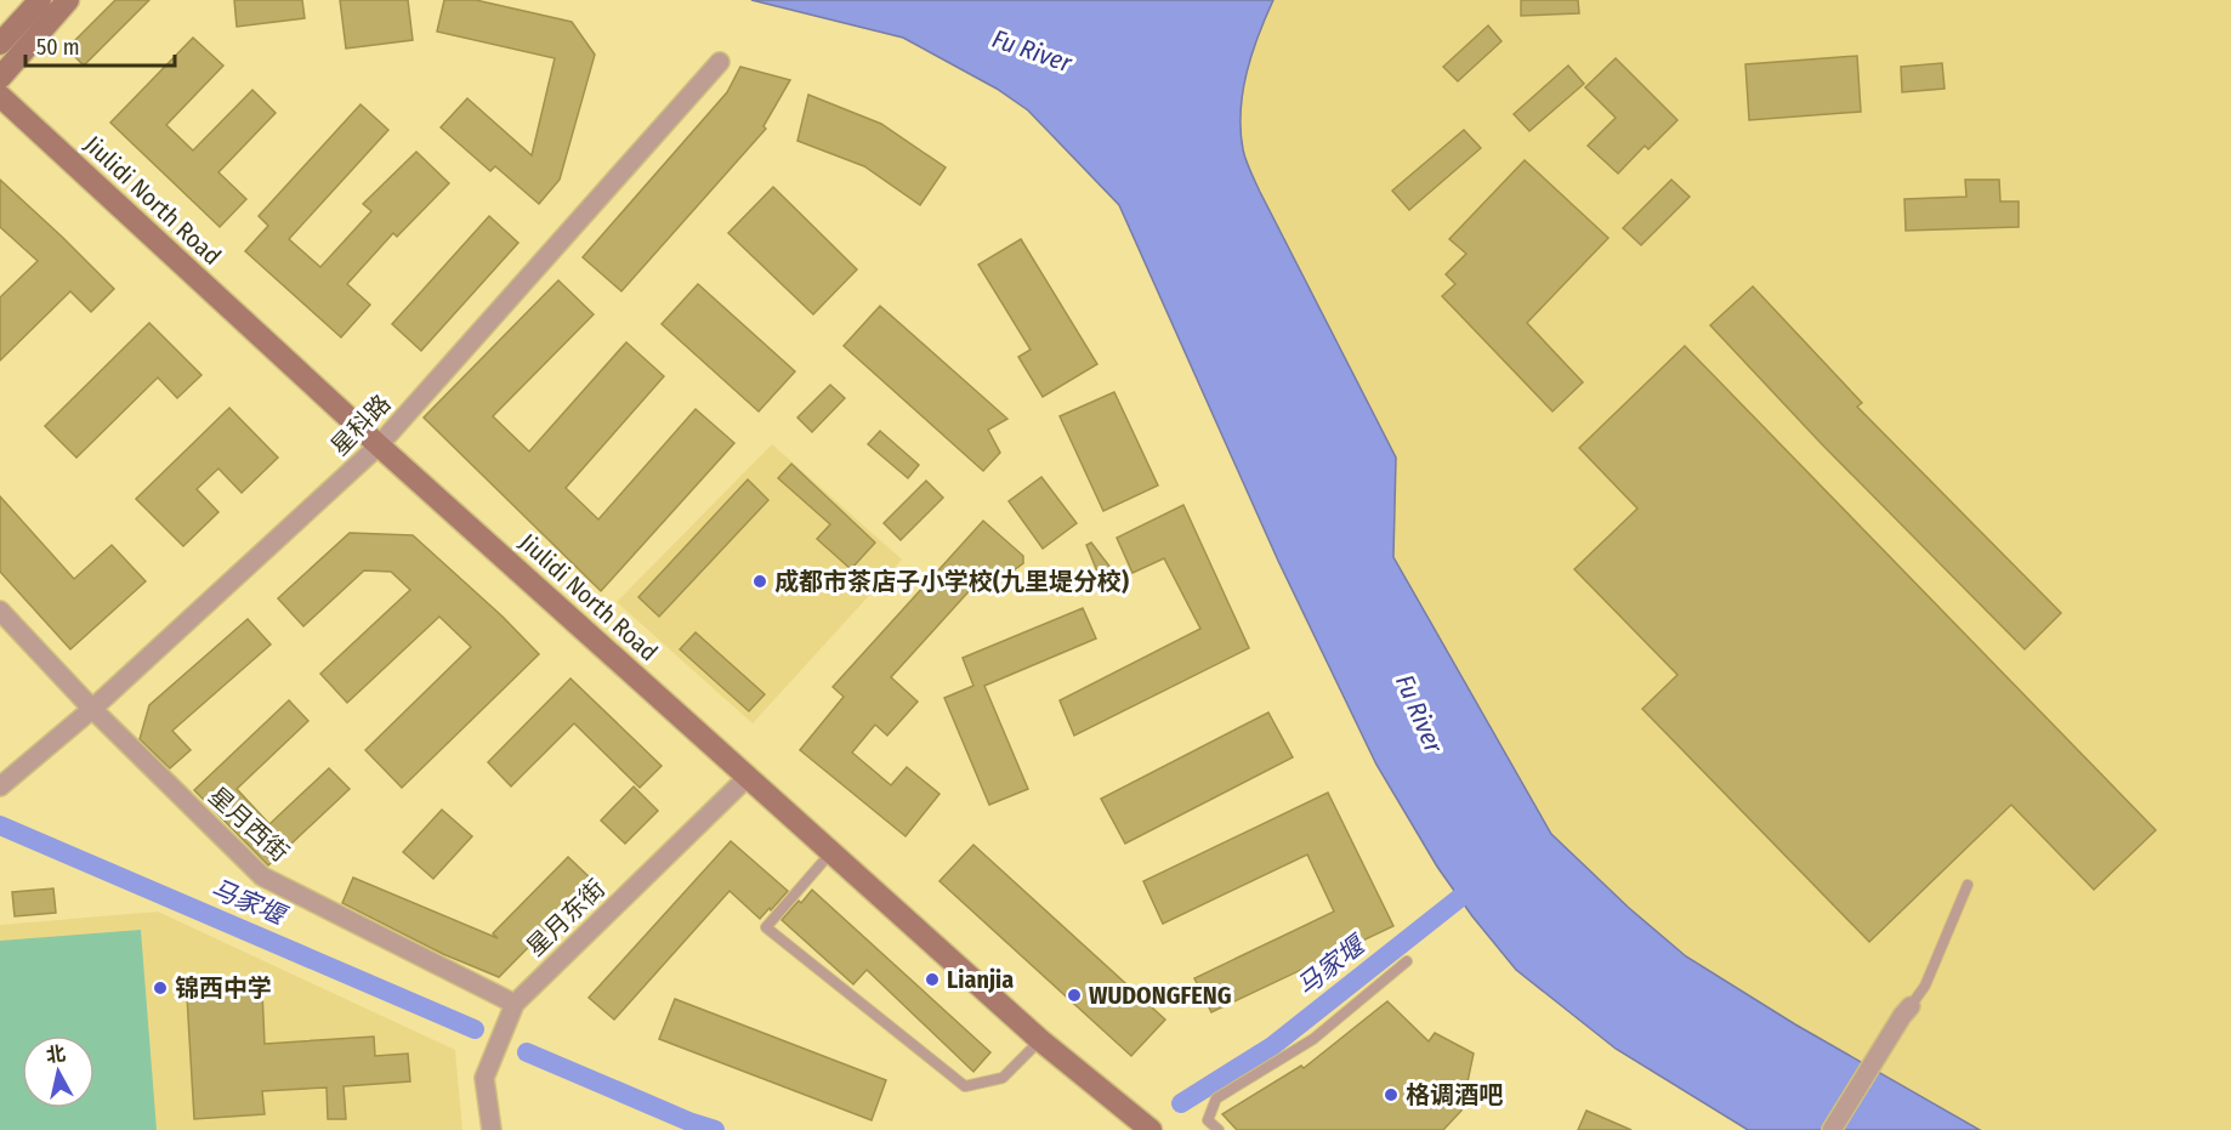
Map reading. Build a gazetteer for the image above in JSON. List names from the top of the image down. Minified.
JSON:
{"streets":{"street":["Jiulidi North Road","星科路","星月西街","星月东街"]},"crossings":[["Jiulidi North Road","星科路"],["Jiulidi North Road","星月东街"],["星科路","星月西街"],["星月西街","星月东街"]],"water":["Fu River","马家堰"],"places":["成都市茶店子小学校(九里堤分校)","Lianjia","锦西中学","WUDONGFENG","格调酒吧"],"scale_bar":"50 m","north":"top"}
